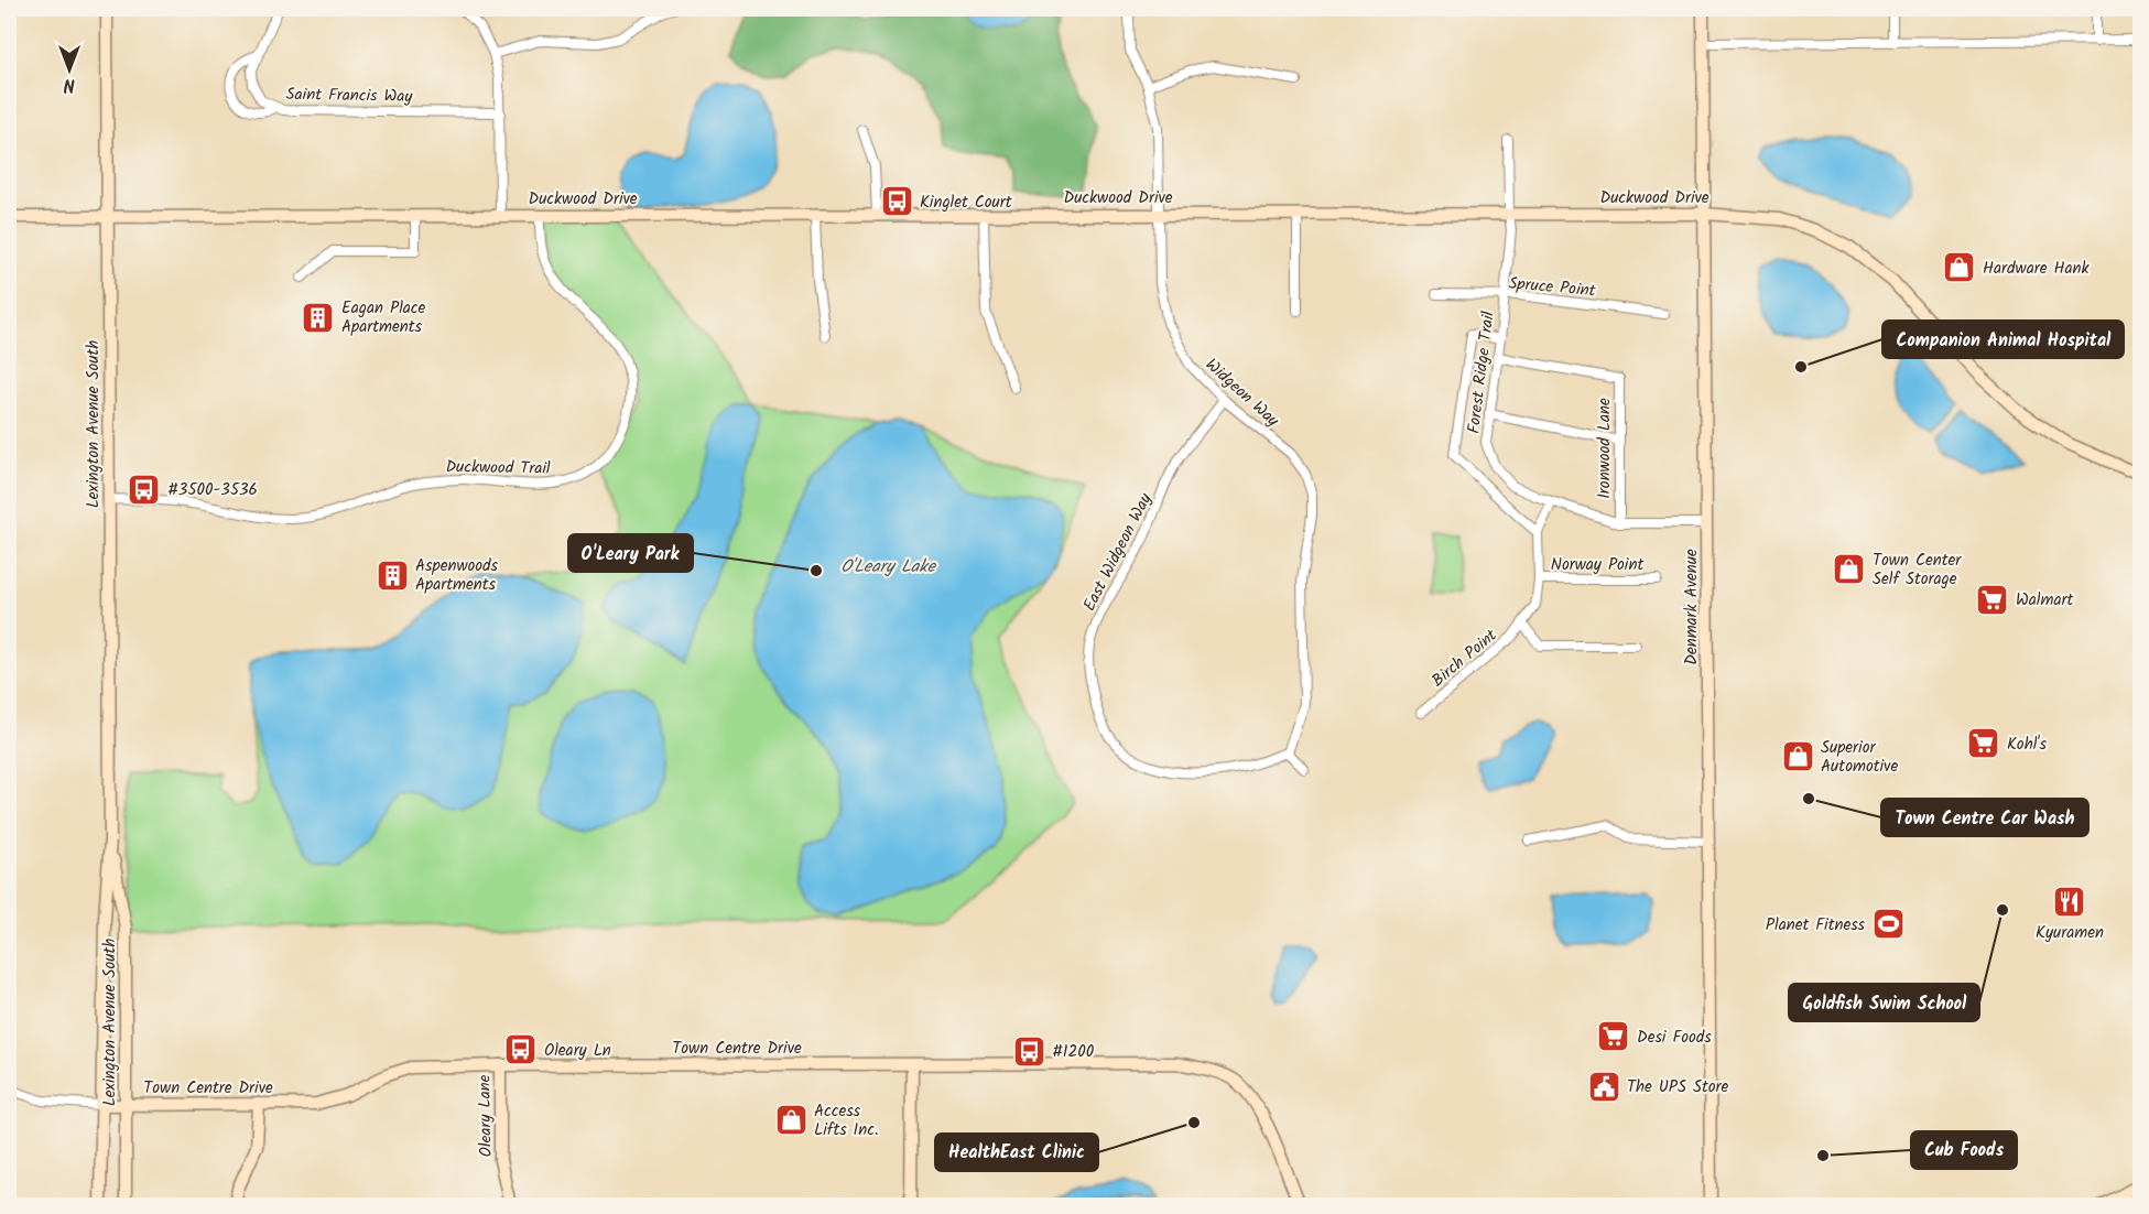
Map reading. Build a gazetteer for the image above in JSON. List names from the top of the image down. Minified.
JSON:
{"streets":{"street":["Saint Francis Way","Duckwood Drive","Spruce Point","Forest Ridge Trail","Widgeon Way","Lexington Avenue South","Ironwood Lane","Duckwood Trail","East Widgeon Way","Norway Point","Denmark Avenue","Birch Point","Town Centre Drive","Oleary Lane"]},"crossings":[["Duckwood Drive","Forest Ridge Trail"],["Duckwood Drive","Widgeon Way"],["Duckwood Drive","Lexington Avenue South"],["Duckwood Drive","Duckwood Trail"],["Duckwood Drive","Denmark Avenue"],["Spruce Point","Forest Ridge Trail"],["Forest Ridge Trail","Ironwood Lane"],["Forest Ridge Trail","Denmark Avenue"],["Forest Ridge Trail","Birch Point"],["Widgeon Way","East Widgeon Way"],["Lexington Avenue South","Duckwood Trail"],["Lexington Avenue South","Town Centre Drive"],["Norway Point","Birch Point"],["Town Centre Drive","Oleary Lane"]],"water":["O'Leary Lake"],"places":{"bus stop":["Kinglet Court","#3500-3536","Oleary Ln","#1200"],"shop":["Hardware Hank","Town Center Self Storage","Superior Automotive","Access Lifts Inc."],"building":["Eagan Place Apartments","Aspenwoods Apartments"],"other":["Companion Animal Hospital","O'Leary Park","Town Centre Car Wash","Goldfish Swim School","HealthEast Clinic","Cub Foods"],"supermarket":["Walmart","Kohl's","Desi Foods"],"restaurant":["Kyuramen"],"sports":["Planet Fitness"],"public building":["The UPS Store"]},"north":"bottom"}
